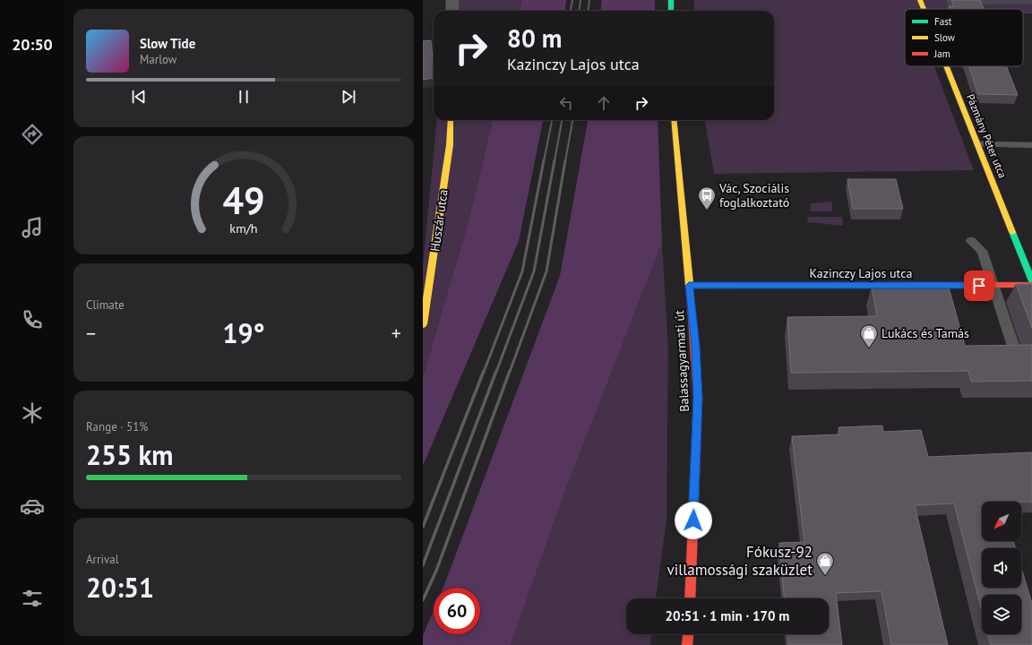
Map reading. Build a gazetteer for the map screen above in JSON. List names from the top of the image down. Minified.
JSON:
{"streets":{"street":["Pázmány Péter utca","Huszár utca","Kazinczy Lajos utca","Balassagyarmati út"]},"crossings":[["Kazinczy Lajos utca","Balassagyarmati út"]],"places":{"bus stop":["Vác, Szociális foglalkoztató"],"shop":["Lukács és Tamás","Fókusz-92 villamossági szaküzlet"]},"legend":["Fast","Slow","Jam"],"north":"bottom left","page":{"tabs":"20:50","turn":["80 m","Kazinczy Lajos utca"],"song":["Slow Tide","Marlow"],"tile":["Climate",["Range · 51%","255 km"],["Arrival","20:51"]],"heat":["−","19°","+"],"limit":"60","trip":"20:51 · 1 min · 170 m","gauge":["49","km/h"]}}
